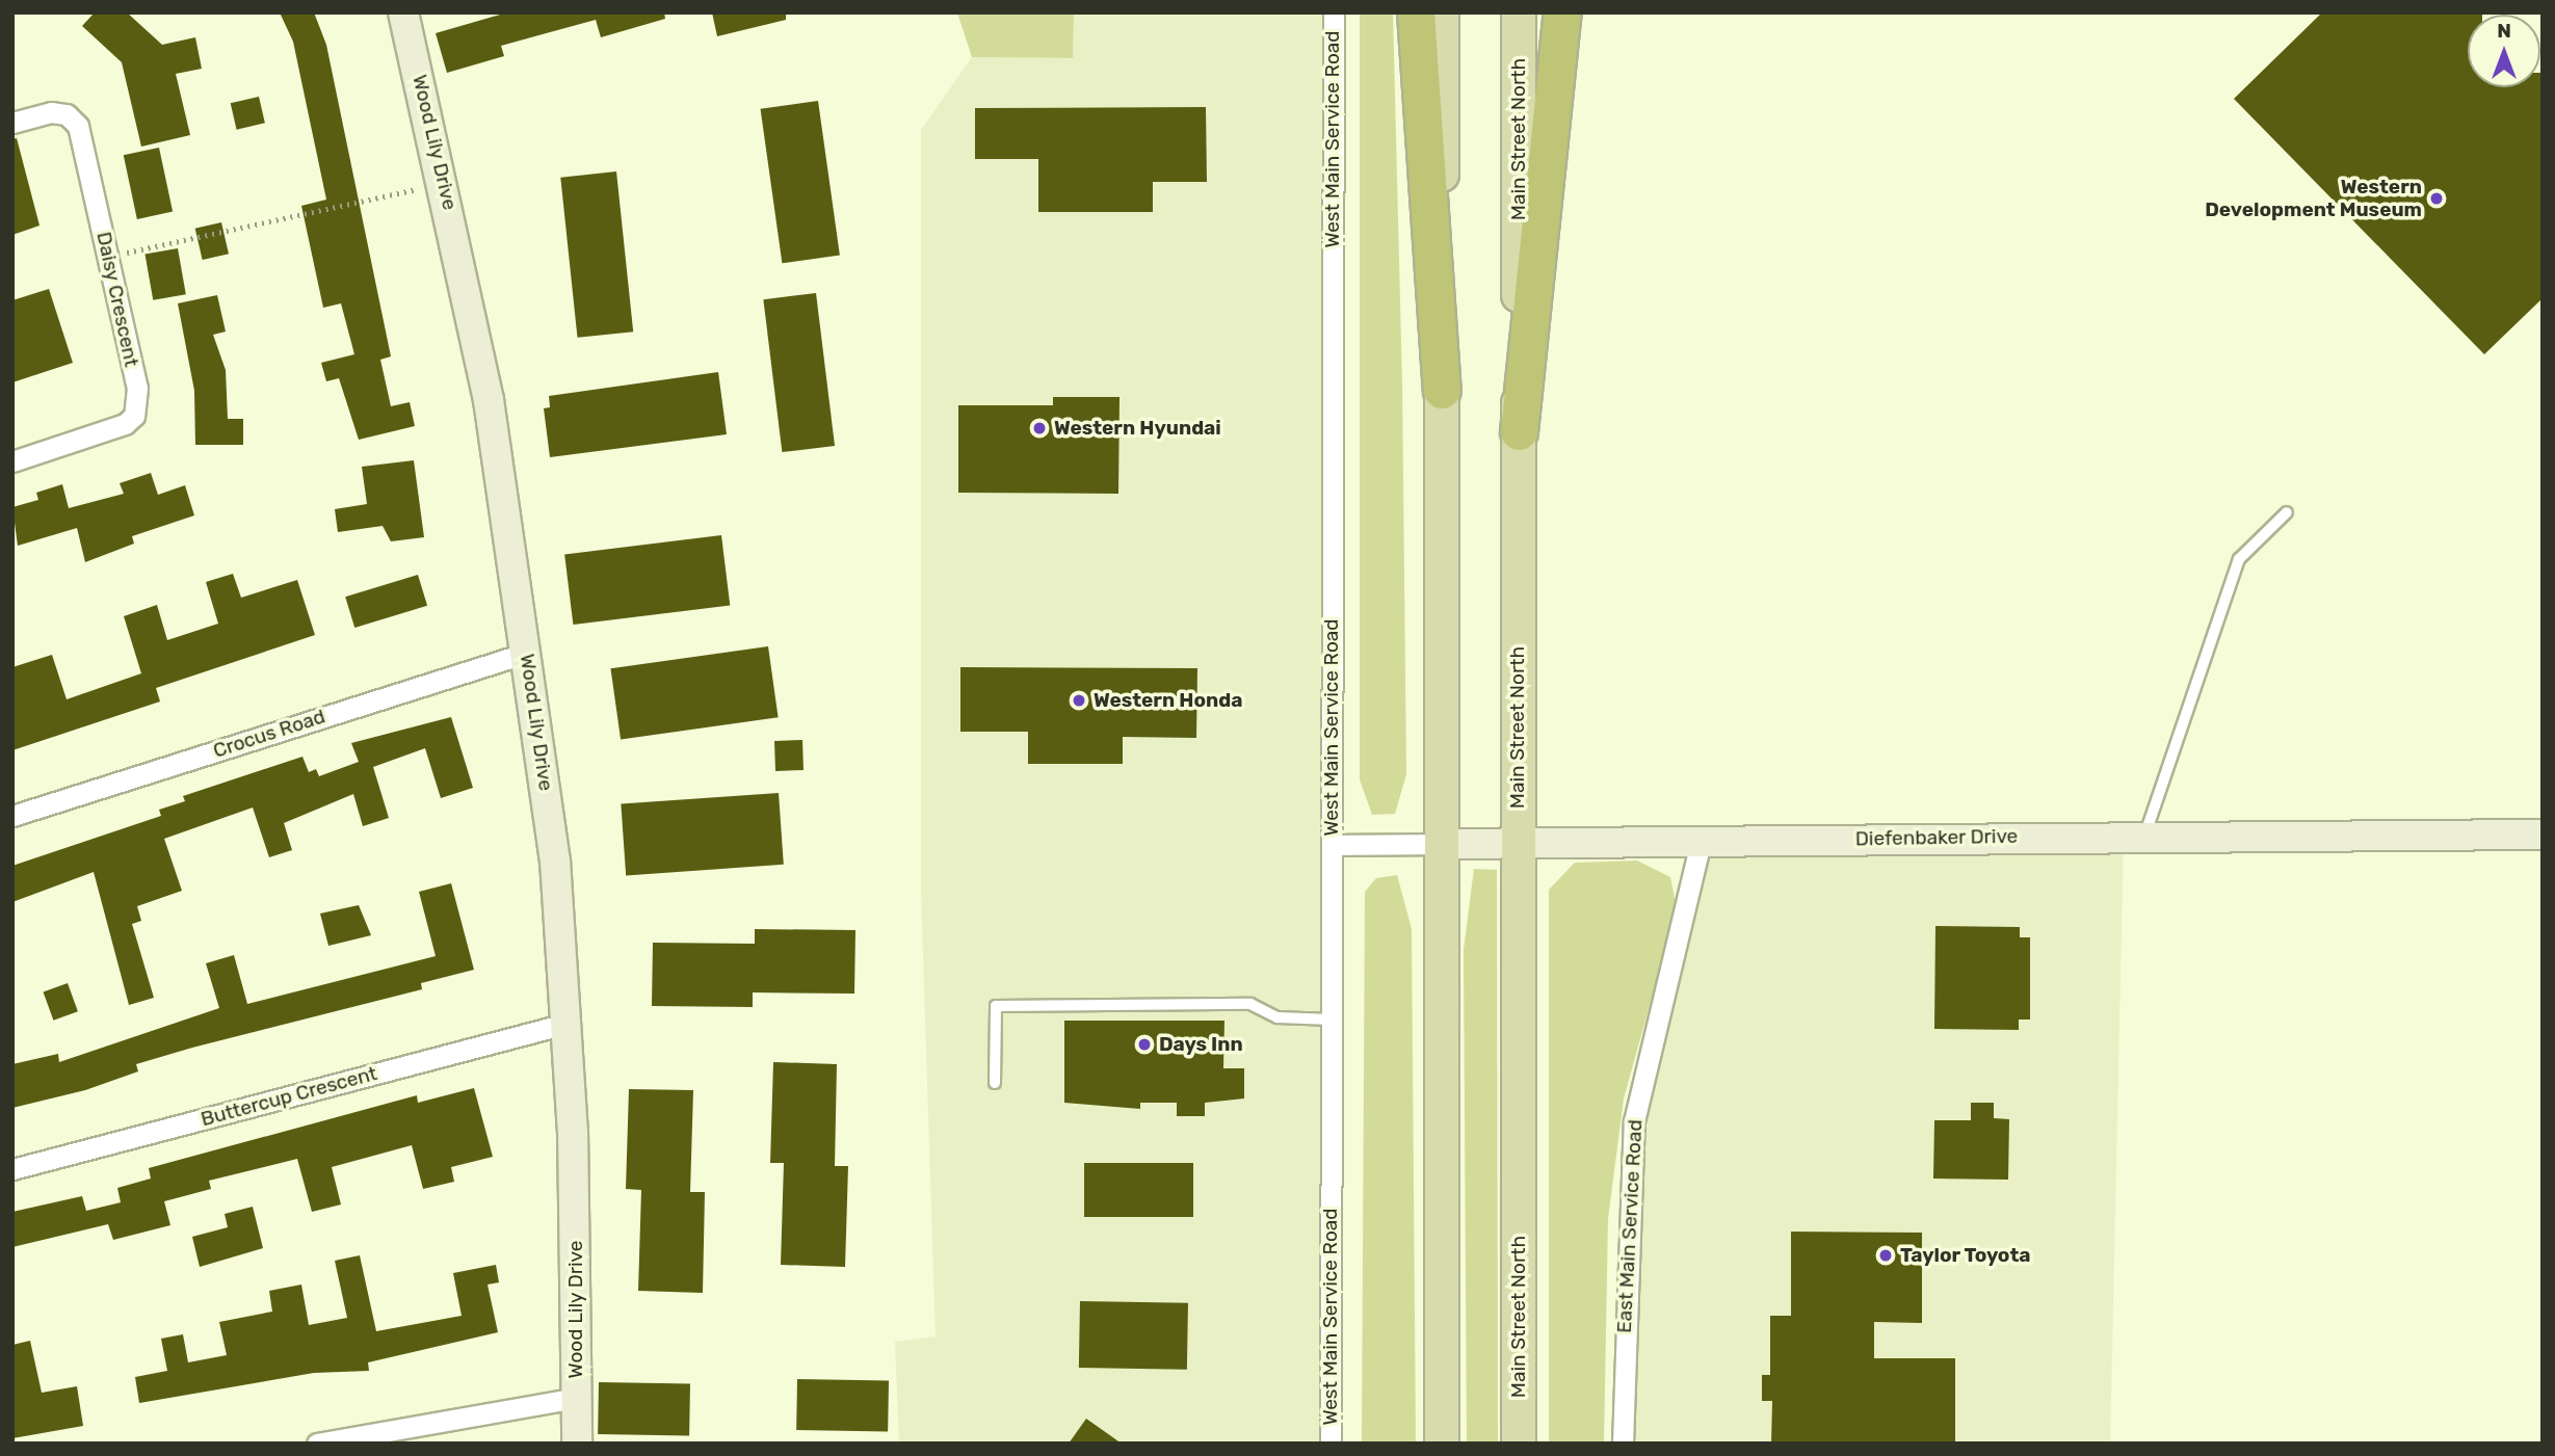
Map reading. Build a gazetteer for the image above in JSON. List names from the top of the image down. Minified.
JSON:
{"streets":{"main road":["Main Street North"],"street":["West Main Service Road","Wood Lily Drive","Daisy Crescent","Crocus Road","Diefenbaker Drive","Buttercup Crescent","East Main Service Road"]},"crossings":[["West Main Service Road","Diefenbaker Drive"],["Main Street North","Diefenbaker Drive"],["Wood Lily Drive","Crocus Road"],["Wood Lily Drive","Buttercup Crescent"],["Diefenbaker Drive","East Main Service Road"]],"places":["Western Development Museum","Western Hyundai","Western Honda","Days Inn","Taylor Toyota"],"north":"top"}
